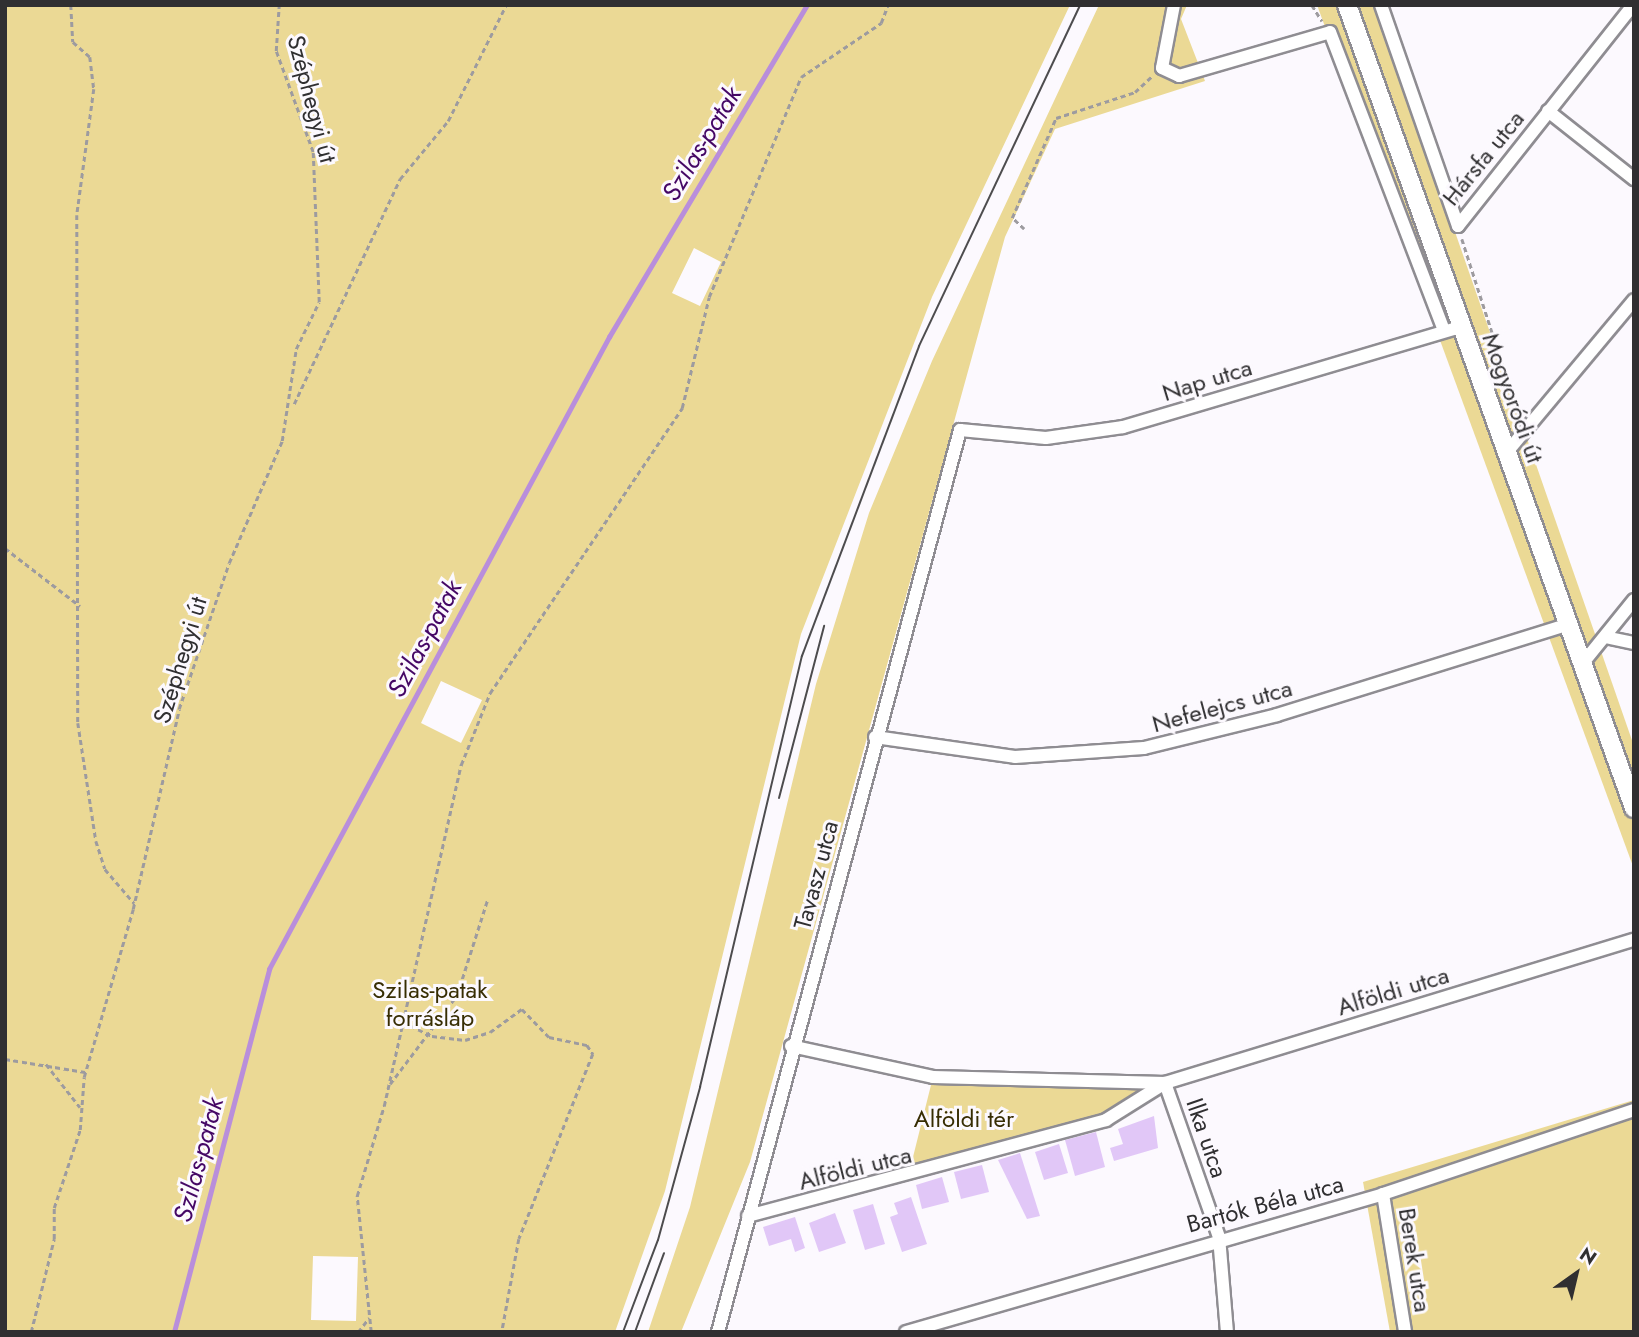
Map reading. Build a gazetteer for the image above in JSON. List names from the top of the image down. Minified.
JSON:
{"streets":{"street":["Hársfa utca","Nap utca","Mogyoródi út","Nefelejcs utca","Tavasz utca","Alföldi utca","Ilka utca","Bartók Béla utca","Berek utca"],"path":["Széphegyi út"]},"crossings":[["Nap utca","Mogyoródi út"],["Nap utca","Tavasz utca"],["Mogyoródi út","Nefelejcs utca"],["Nefelejcs utca","Tavasz utca"],["Tavasz utca","Alföldi utca"],["Alföldi utca","Ilka utca"],["Ilka utca","Bartók Béla utca"],["Bartók Béla utca","Berek utca"]],"water":["Szilas-patak"],"parks":["Szilas-patak forrásláp","Alföldi tér"],"north":"top right"}
